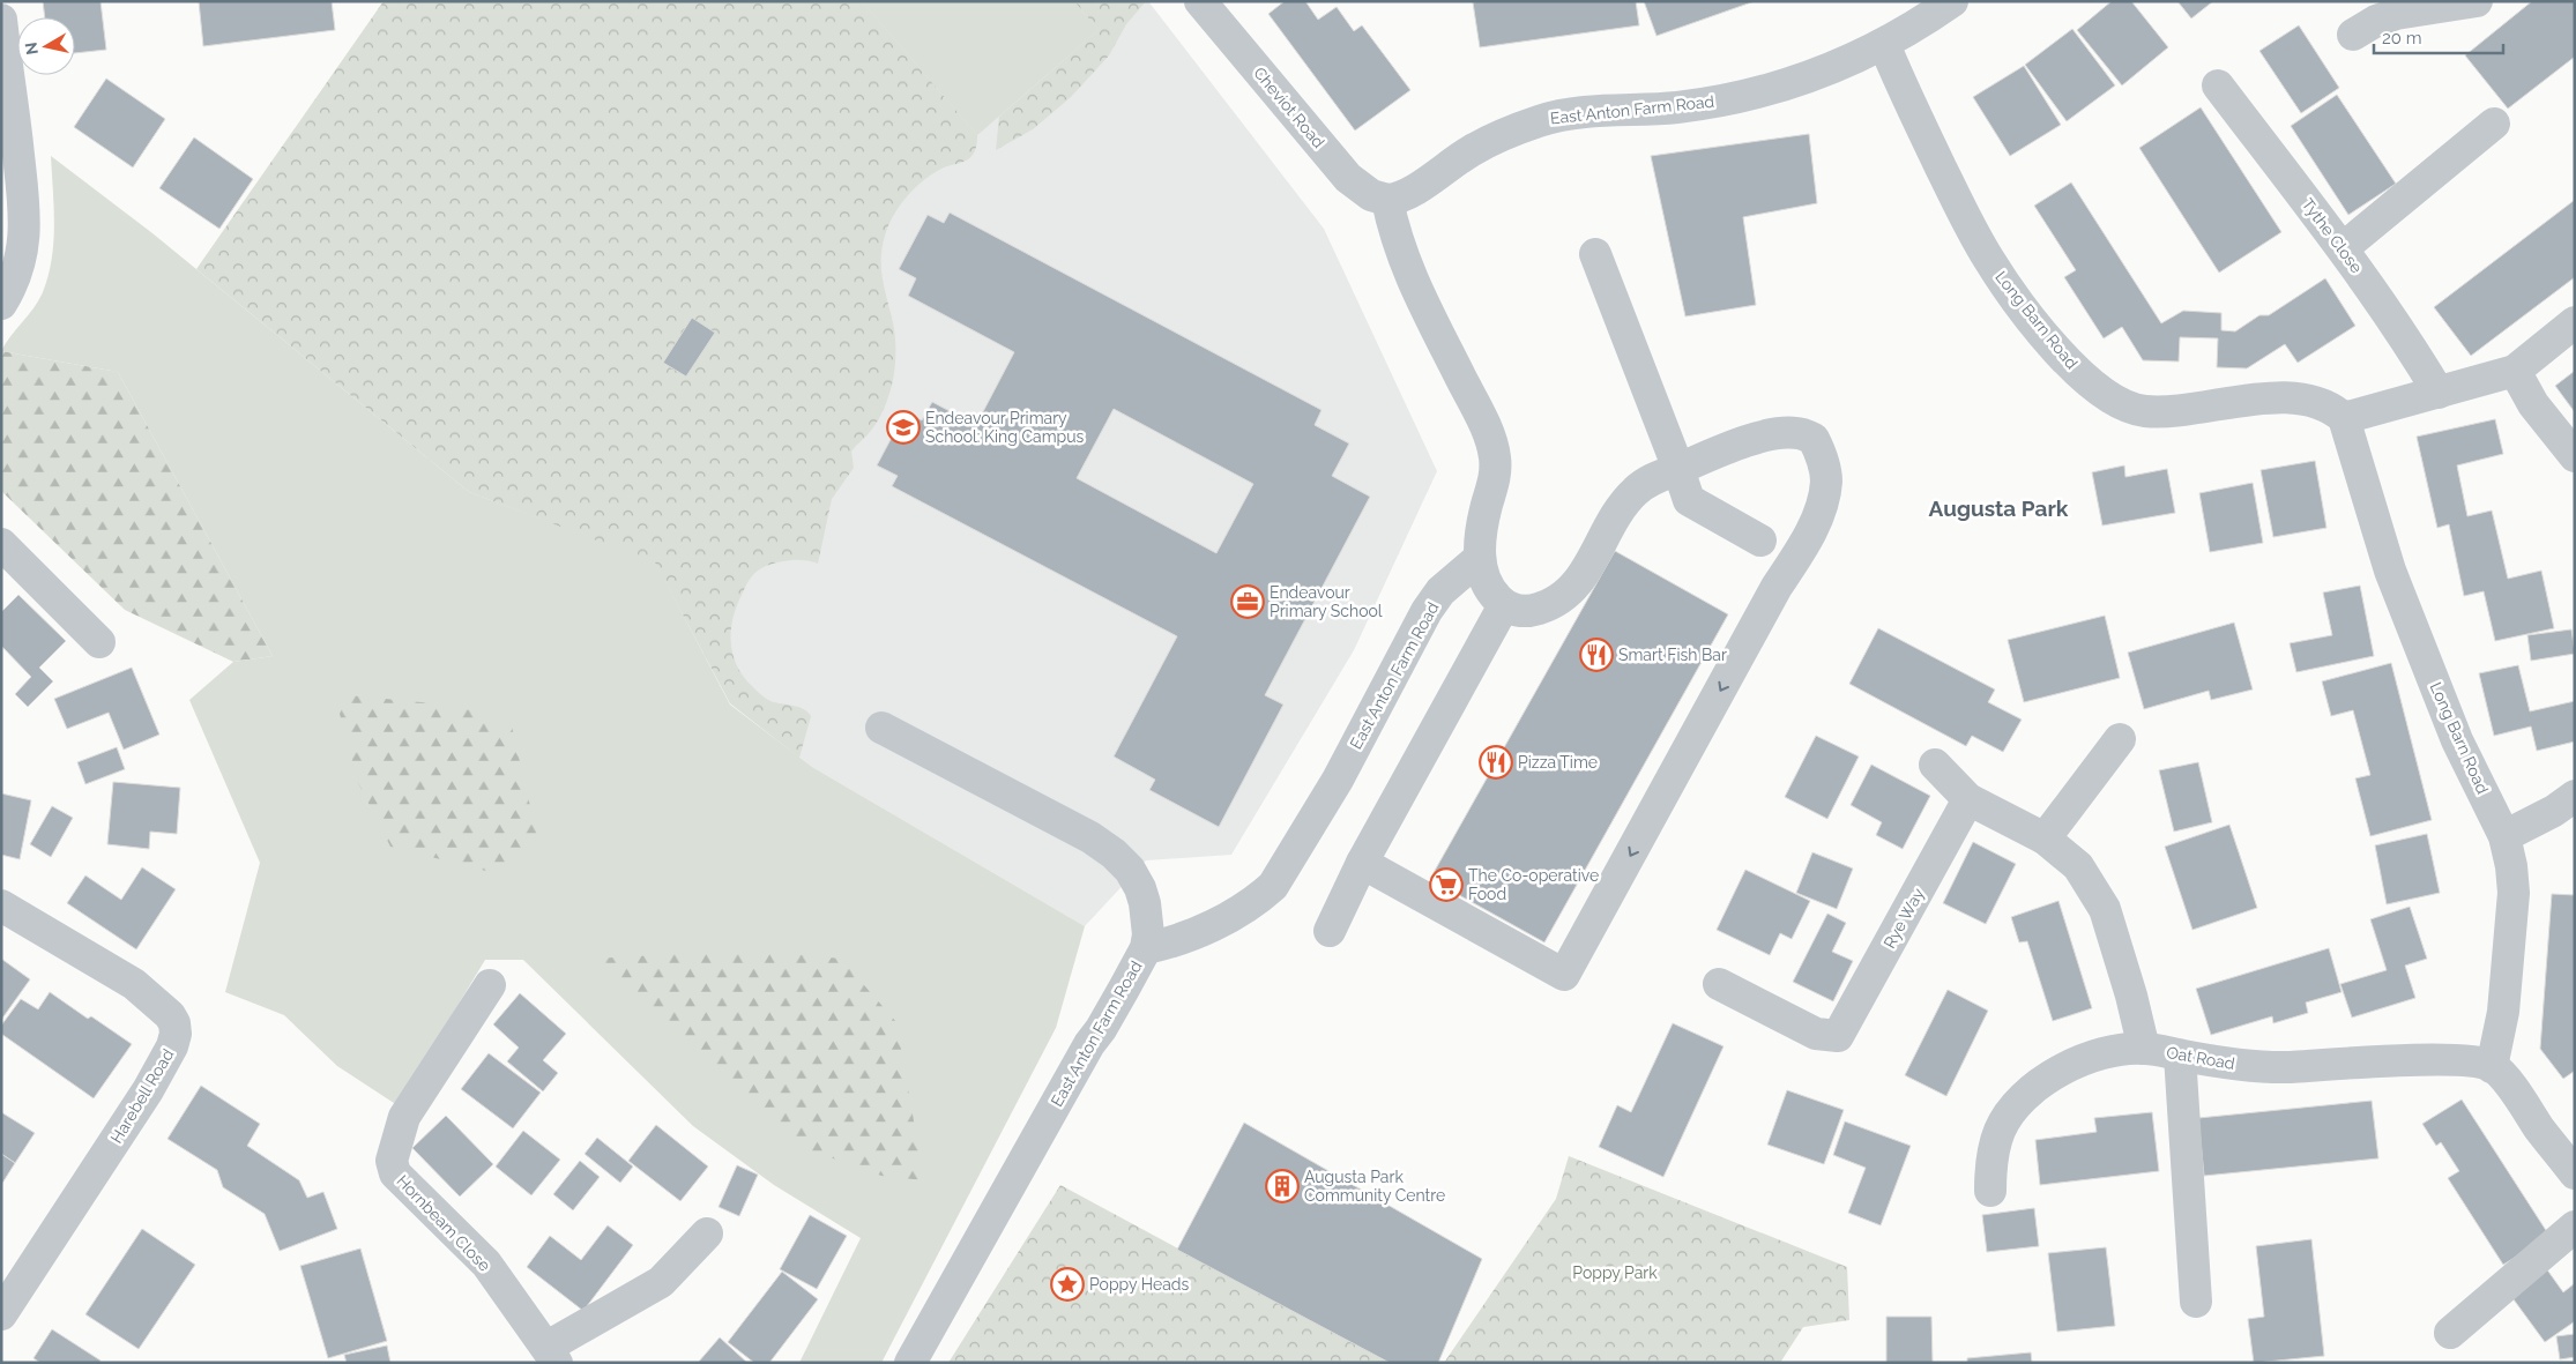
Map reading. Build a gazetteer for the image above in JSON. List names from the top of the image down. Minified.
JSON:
{"streets":{"street":["Cheviot Road","East Anton Farm Road","Tythe Close","Long Barn Road","Rye Way","Oat Road","Harebell Road","Hornbeam Close"]},"crossings":[["Cheviot Road","East Anton Farm Road"],["East Anton Farm Road","Long Barn Road"],["Long Barn Road","Oat Road"]],"districts":["Augusta Park"],"parks":["Poppy Park"],"places":{"school or university":["Endeavour Primary School: King Campus"],"office":["Endeavour Primary School"],"restaurant":["Smart Fish Bar","Pizza Time"],"supermarket":["The Co-operative Food"],"building":["Augusta Park Community Centre"],"place":["Poppy Heads"]},"scale_bar":"20 m","north":"left"}
